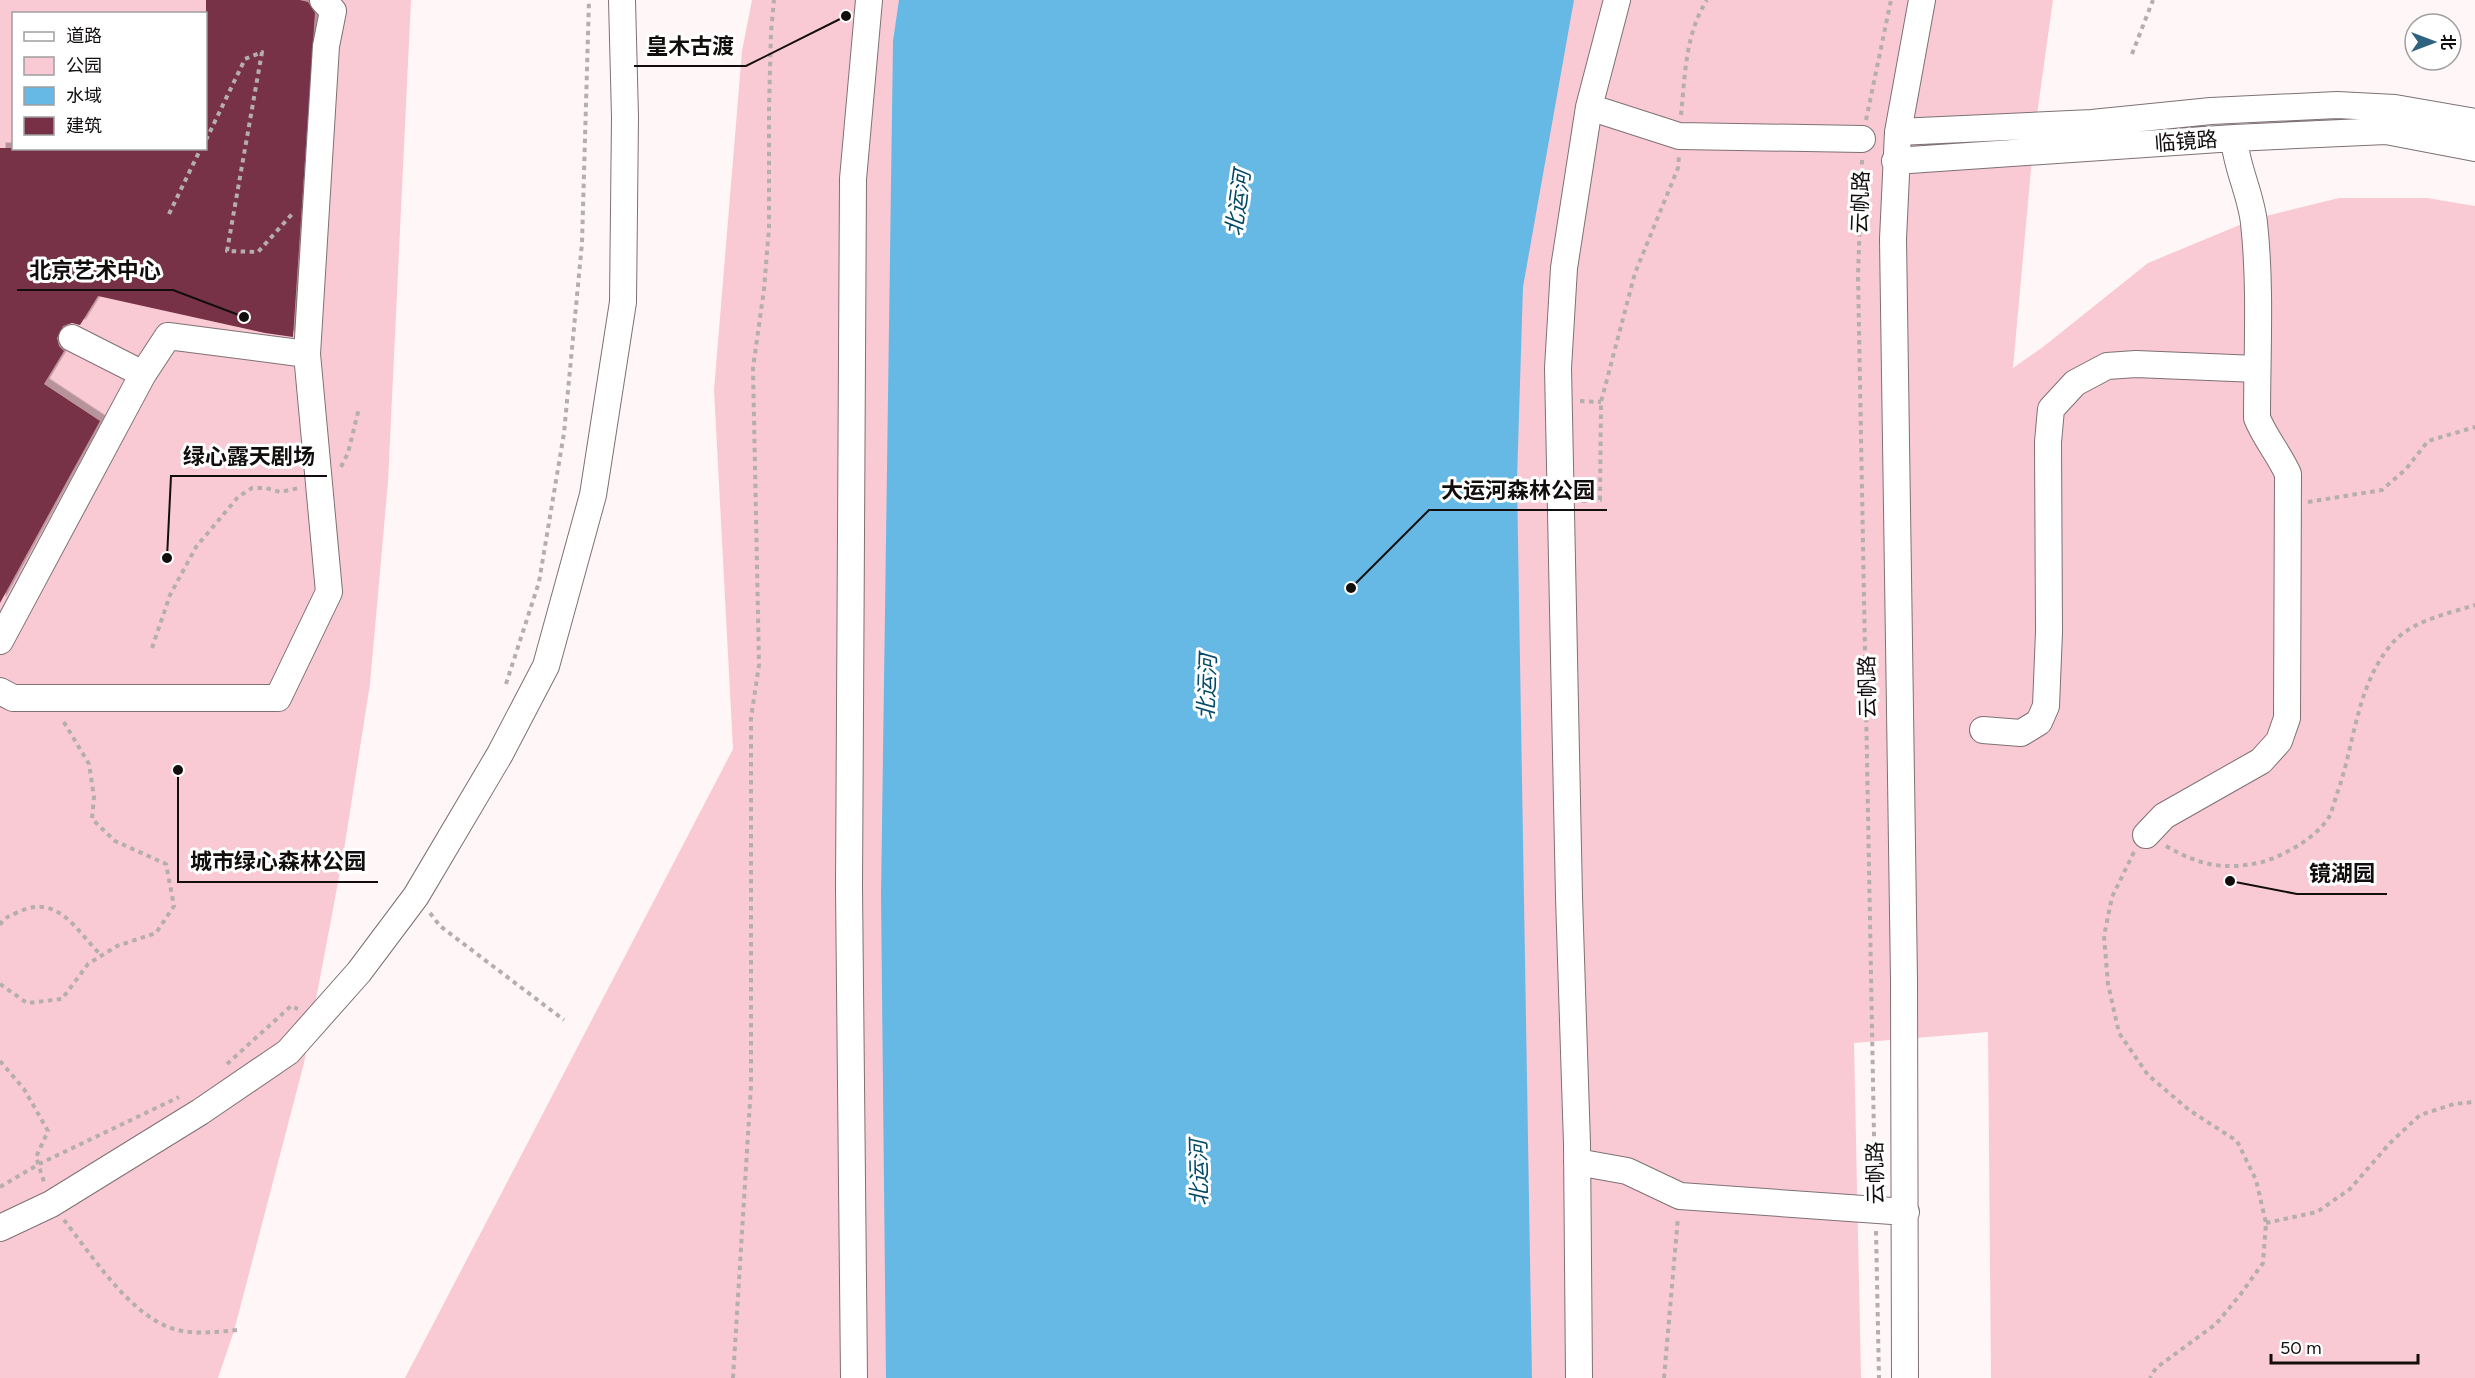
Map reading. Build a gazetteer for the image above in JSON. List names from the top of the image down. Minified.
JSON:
{"streets":{"street":["临镜路","云帆路"]},"crossings":[["临镜路","云帆路"]],"water":["北运河"],"places":["皇木古渡","北京艺术中心","绿心露天剧场","大运河森林公园","城市绿心森林公园","镜湖园"],"legend":["道路","公园","水域","建筑"],"scale_bar":"50 m","north":"right"}
